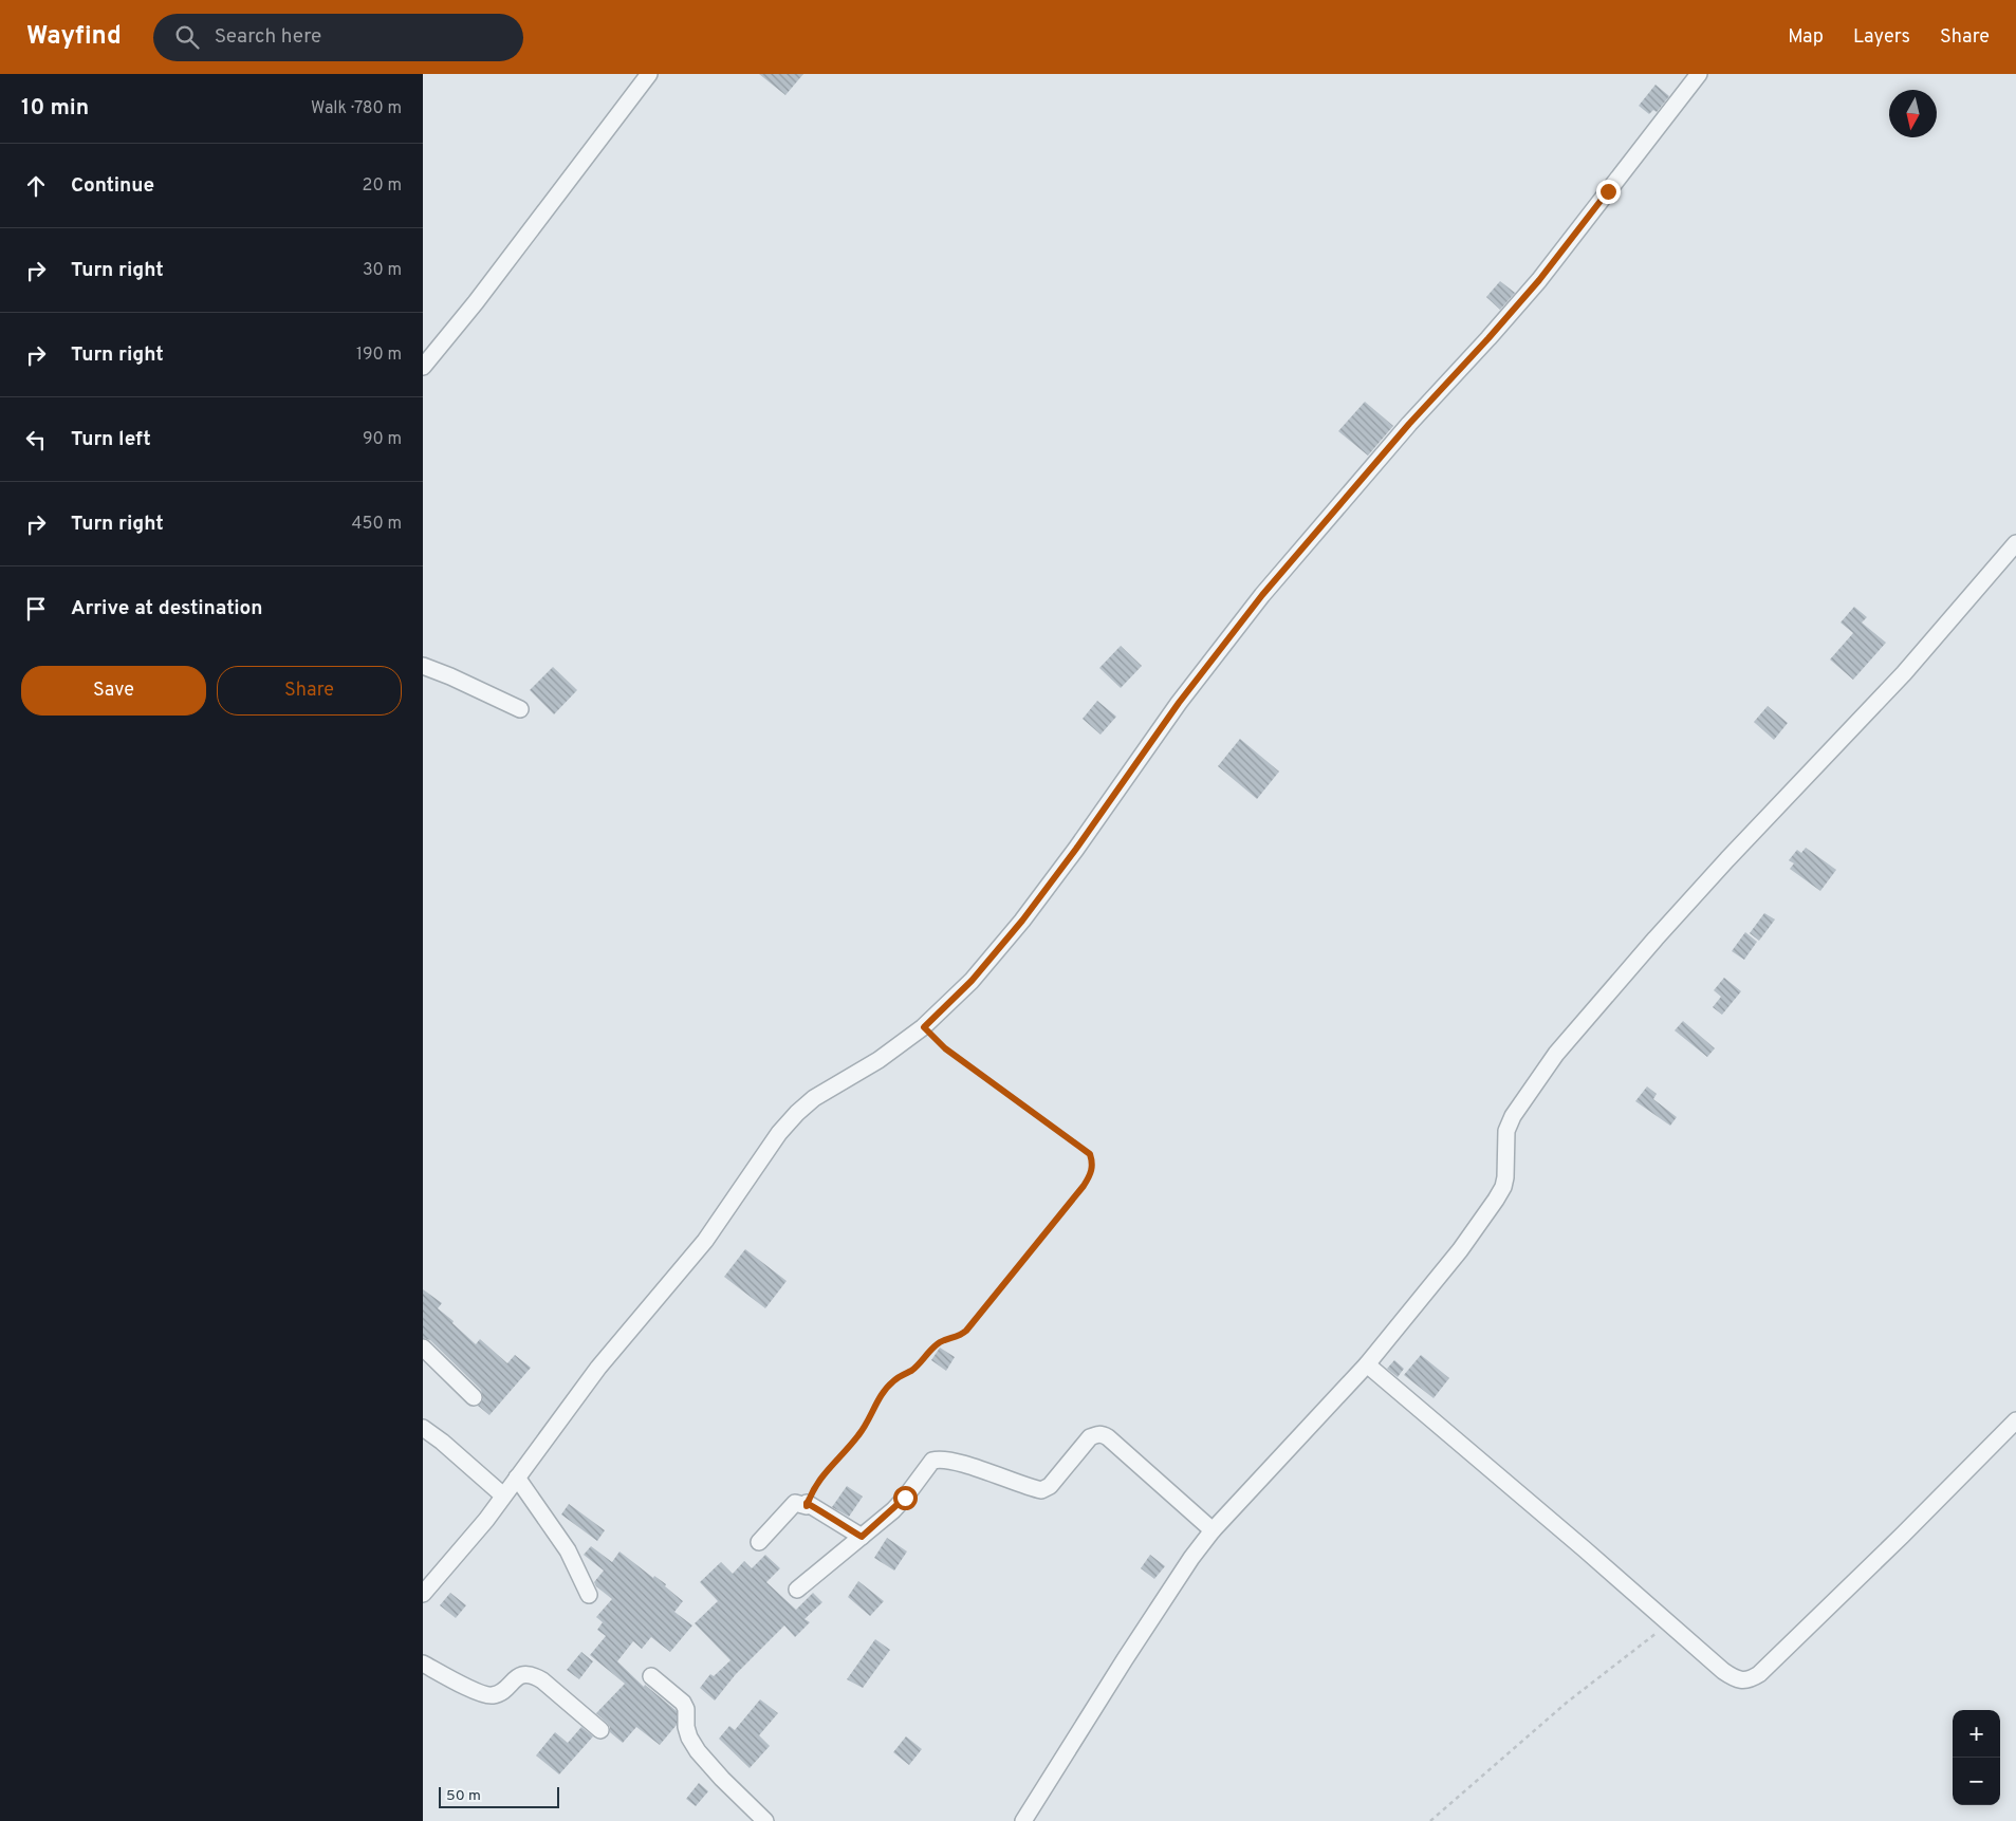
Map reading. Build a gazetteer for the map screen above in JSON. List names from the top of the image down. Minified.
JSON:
{"scale_bar":"50 m","north":"bottom","page":{"header":"Wayfind","search":"Search here","nav":["Map","Layers","Share"],"heading":["10 min","Walk · 780 m"],"list":[["Continue","20 m"],["Turn right","30 m"],["Turn right","190 m"],["Turn left","90 m"],["Turn right","450 m"],"Arrive at destination"],"buttons":["Save","Share"],"map_buttons":["+","−"],"scale":"50 m"}}
